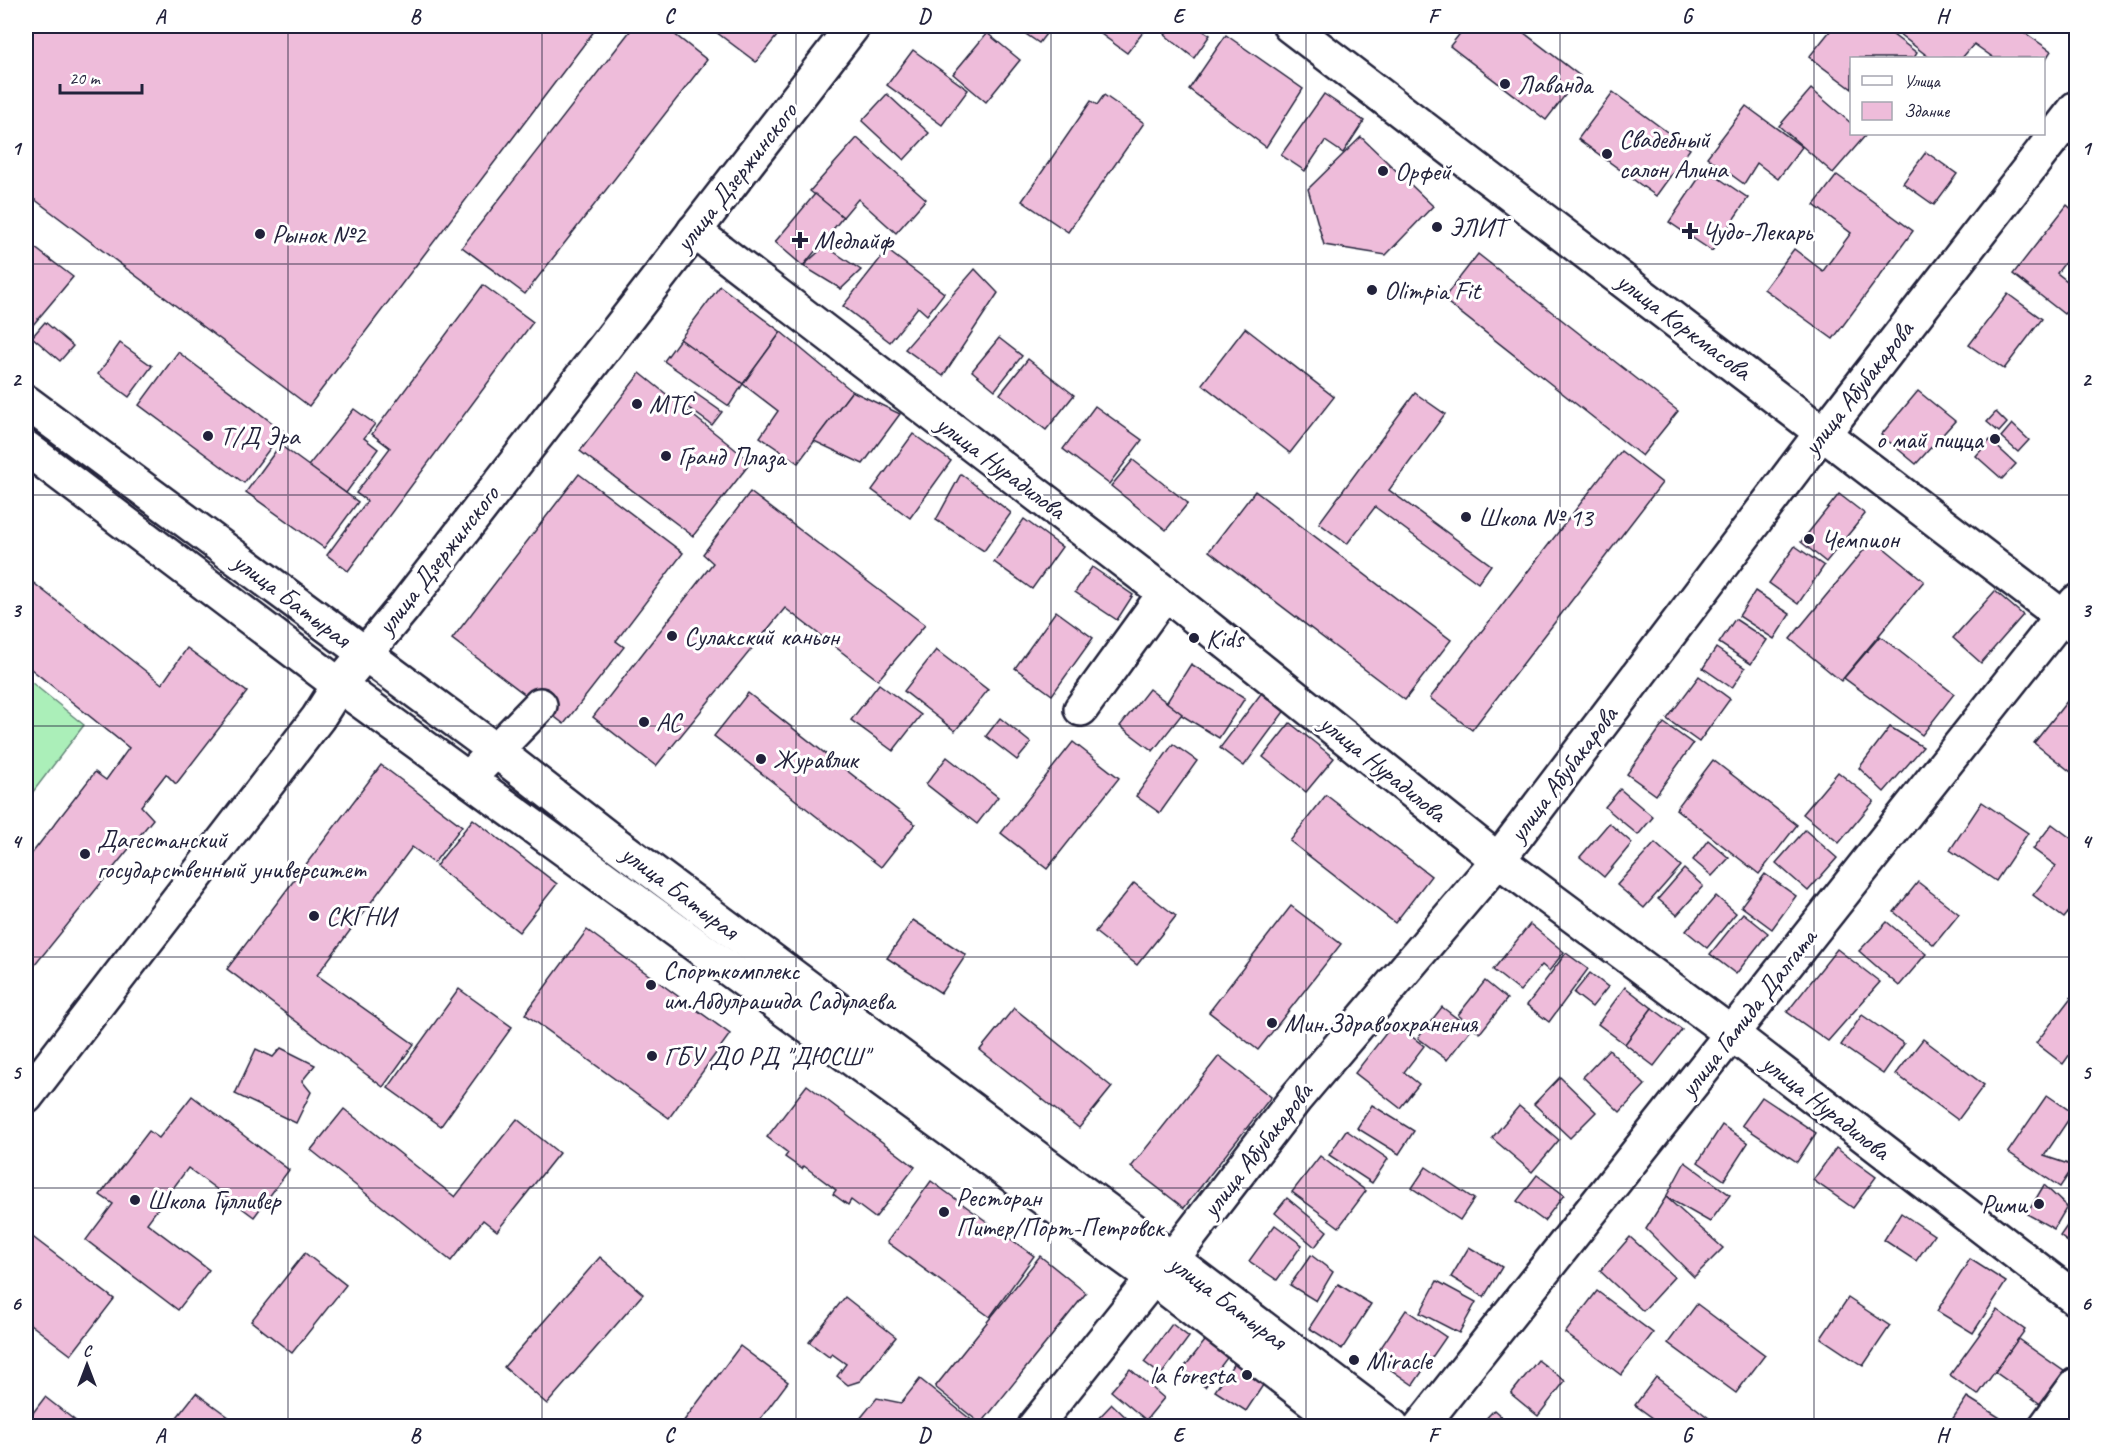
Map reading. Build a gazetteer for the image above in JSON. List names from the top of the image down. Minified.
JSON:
{"streets":{"street":["улица Дзержинского","улица Коркмасова","улица Абубакарова","улица Нурадилова","улица Батырая","улица Гамида Далгата"]},"crossings":[["улица Дзержинского","улица Нурадилова"],["улица Дзержинского","улица Батырая"],["улица Коркмасова","улица Абубакарова"],["улица Коркмасова","улица Гамида Далгата"],["улица Абубакарова","улица Нурадилова"],["улица Абубакарова","улица Батырая"],["улица Нурадилова","улица Гамида Далгата"]],"places":{"other":["Лаванда","Свадебный салон Алина","Орфей","ЭЛИТ","Рынок №2","Olimpia Fit","МТС","Т/Д Эра","о май пицца","Гранд Плаза","Школа № 13","Чемпион","Сулакский каньон","Kids","АС","Журавлик","Дагестанский государственный университет","СКГНИ","Спорткомплекс им.Абдулрашида Садулаева","Мин.Здравоохранения","ГБУ ДО РД \"ДЮСШ\"","Школа Гулливер","Рими","Ресторан Питер/Порт-Петровск","Miracle","la foresta"],"health":["Чудо-Лекарь","Медлайф"]},"legend":["Улица","Здание"],"scale_bar":"20 m","north":"top","grid":{"columns":["A","B","C","D","E","F","G","H"],"rows":["1","2","3","4","5","6"]}}
